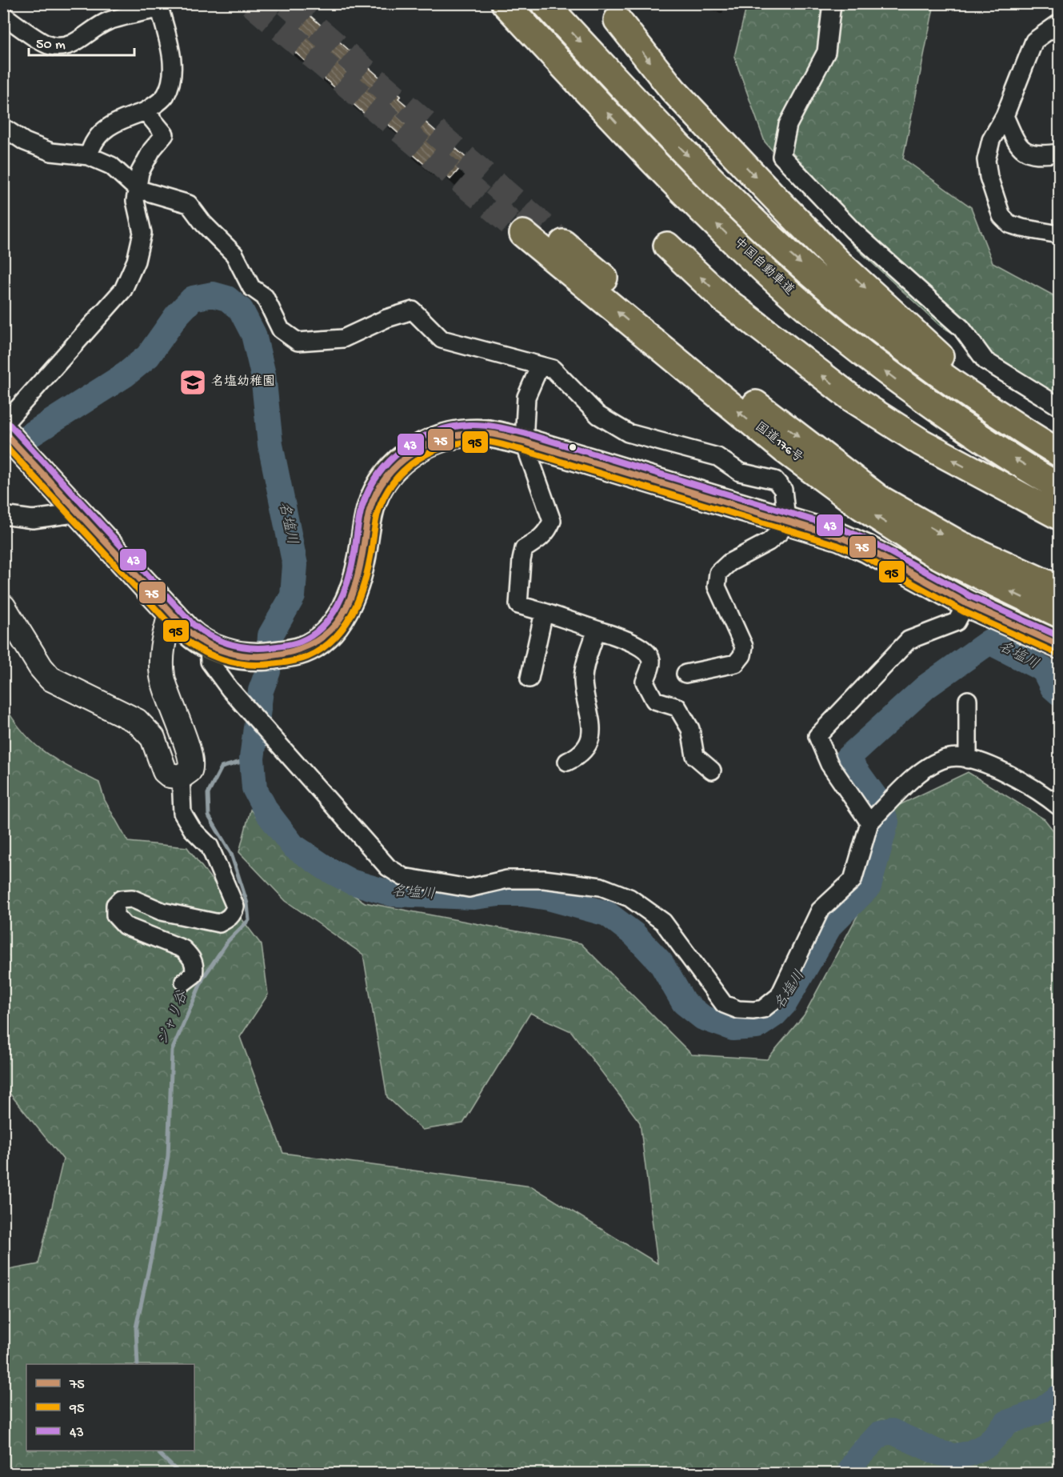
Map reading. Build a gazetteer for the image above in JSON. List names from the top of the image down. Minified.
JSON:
{"streets":{"highway":["中国自動車道","国道176号"]},"water":["名塩川","ジャリ谷"],"places":{"school or university":["名塩幼稚園"]},"lines":["transit line 43","transit line 75","transit line 95"],"legend":["75","95","43"],"scale_bar":"50 m"}
